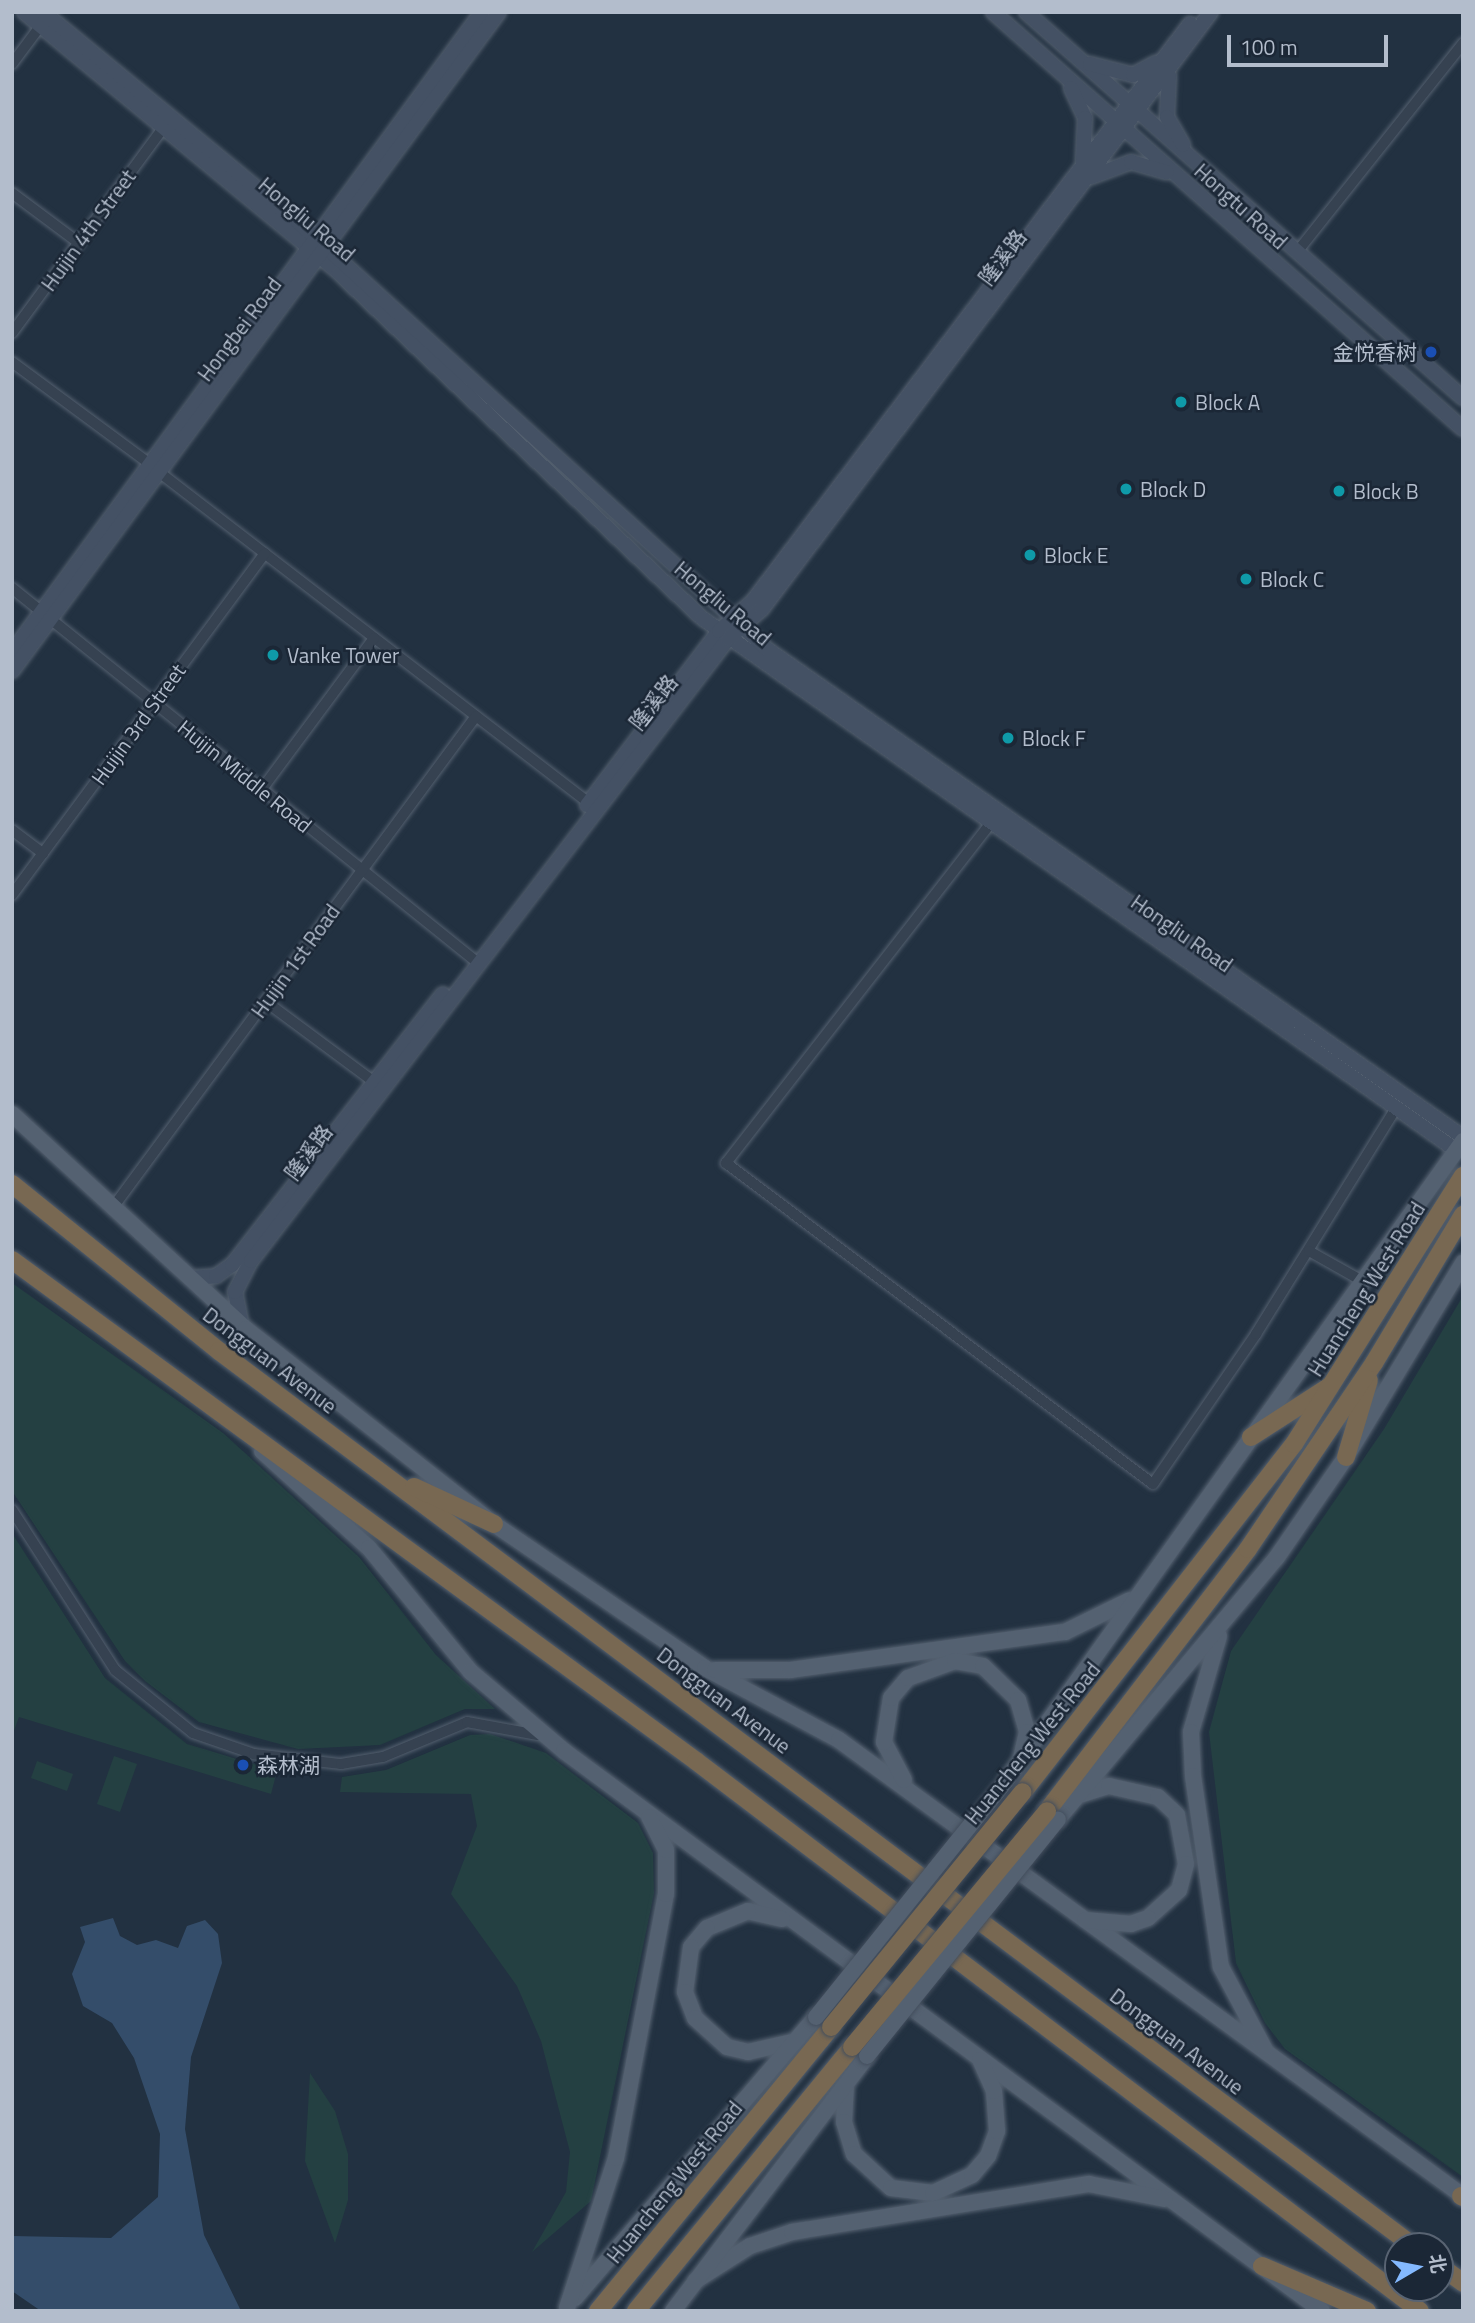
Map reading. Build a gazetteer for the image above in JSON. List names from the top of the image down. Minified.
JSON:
{"streets":{"highway":["Huancheng West Road","Dongguan Avenue"],"street":["Hongtu Road","Hongliu Road","Huijin 4th Street","隆溪路","Hongbei Road","Huijin 3rd Street","Huijin Middle Road","Huijin 1st Road"]},"crossings":[["Hongtu Road","隆溪路"],["Hongliu Road","Huijin 4th Street"],["Hongliu Road","隆溪路"],["Hongliu Road","Hongbei Road"],["隆溪路","Huijin Middle Road"],["Hongbei Road","Huijin Middle Road"],["Huijin 3rd Street","Huijin Middle Road"],["Huijin Middle Road","Huijin 1st Road"]],"places":["金悦香树","Block A","Block D","Block B","Block E","Block C","Vanke Tower","Block F","森林湖"],"scale_bar":"100 m","north":"right"}
